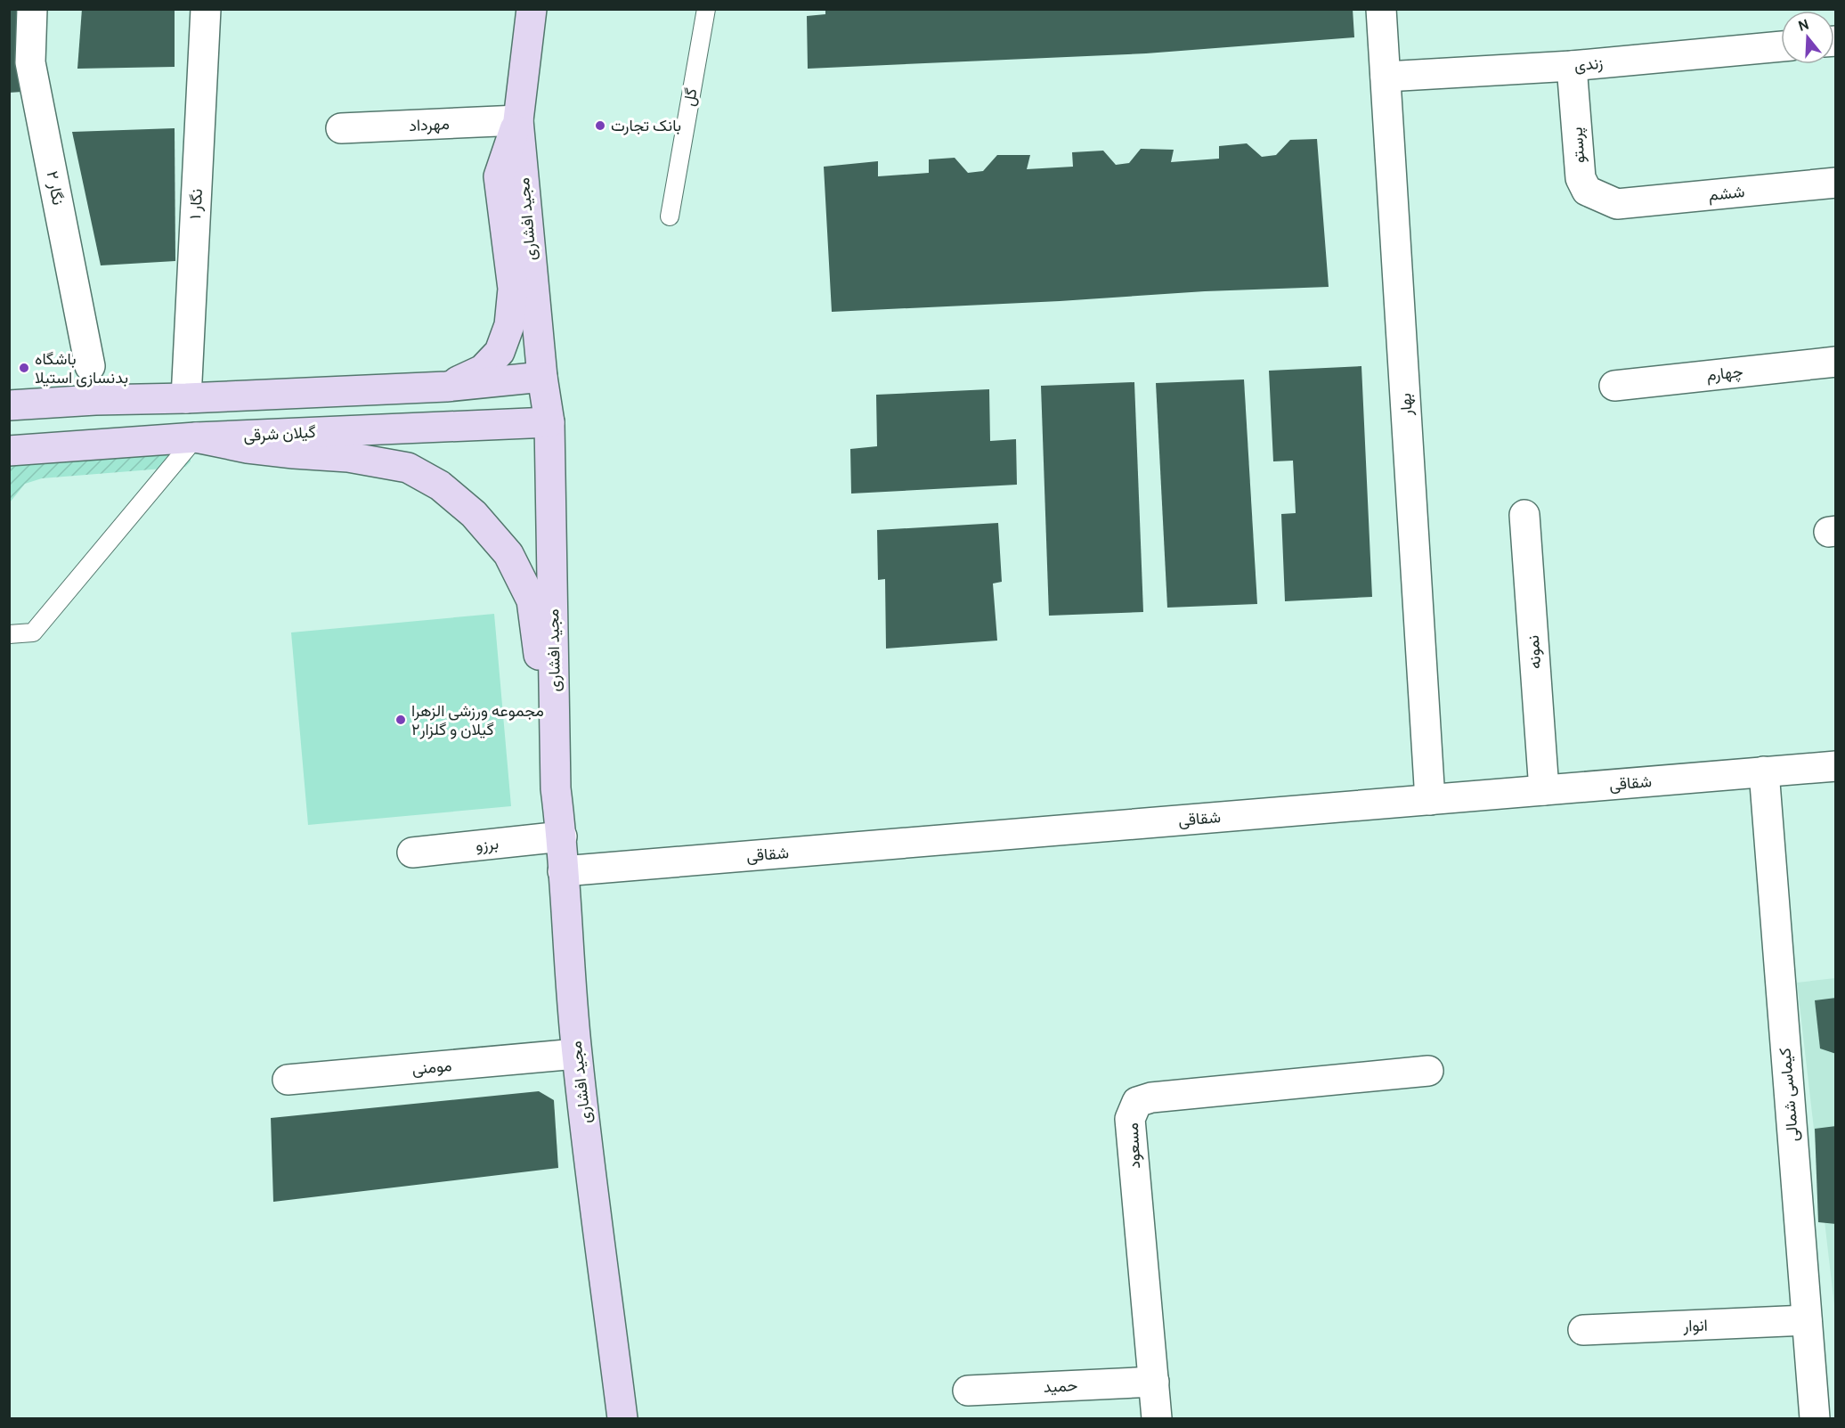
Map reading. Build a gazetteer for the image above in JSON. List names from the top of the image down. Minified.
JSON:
{"streets":{"main road":["مجید افشاری","گیلان شرقی"],"street":["زندی","مهرداد","پرستو","نگار ۲","ششم","نگار ۱","چهارم","بهار","نمونه","شقاقی","برزو","مومنی","کیماسی شمالی","مسعود","انوار","حمید"],"lane":["گل"]},"crossings":[["زندی","پرستو"],["زندی","بهار"],["مهرداد","مجید افشاری"],["پرستو","ششم"],["مجید افشاری","گیلان شرقی"],["مجید افشاری","شقاقی"],["مجید افشاری","برزو"],["مجید افشاری","مومنی"],["بهار","شقاقی"],["نمونه","شقاقی"],["شقاقی","کیماسی شمالی"],["کیماسی شمالی","انوار"],["مسعود","حمید"]],"places":["بانک تجارت","باشگاه بدنسازی استیلا","مجموعه ورزشی الزهرا گیلان و گلزار۲"],"north":"top"}
